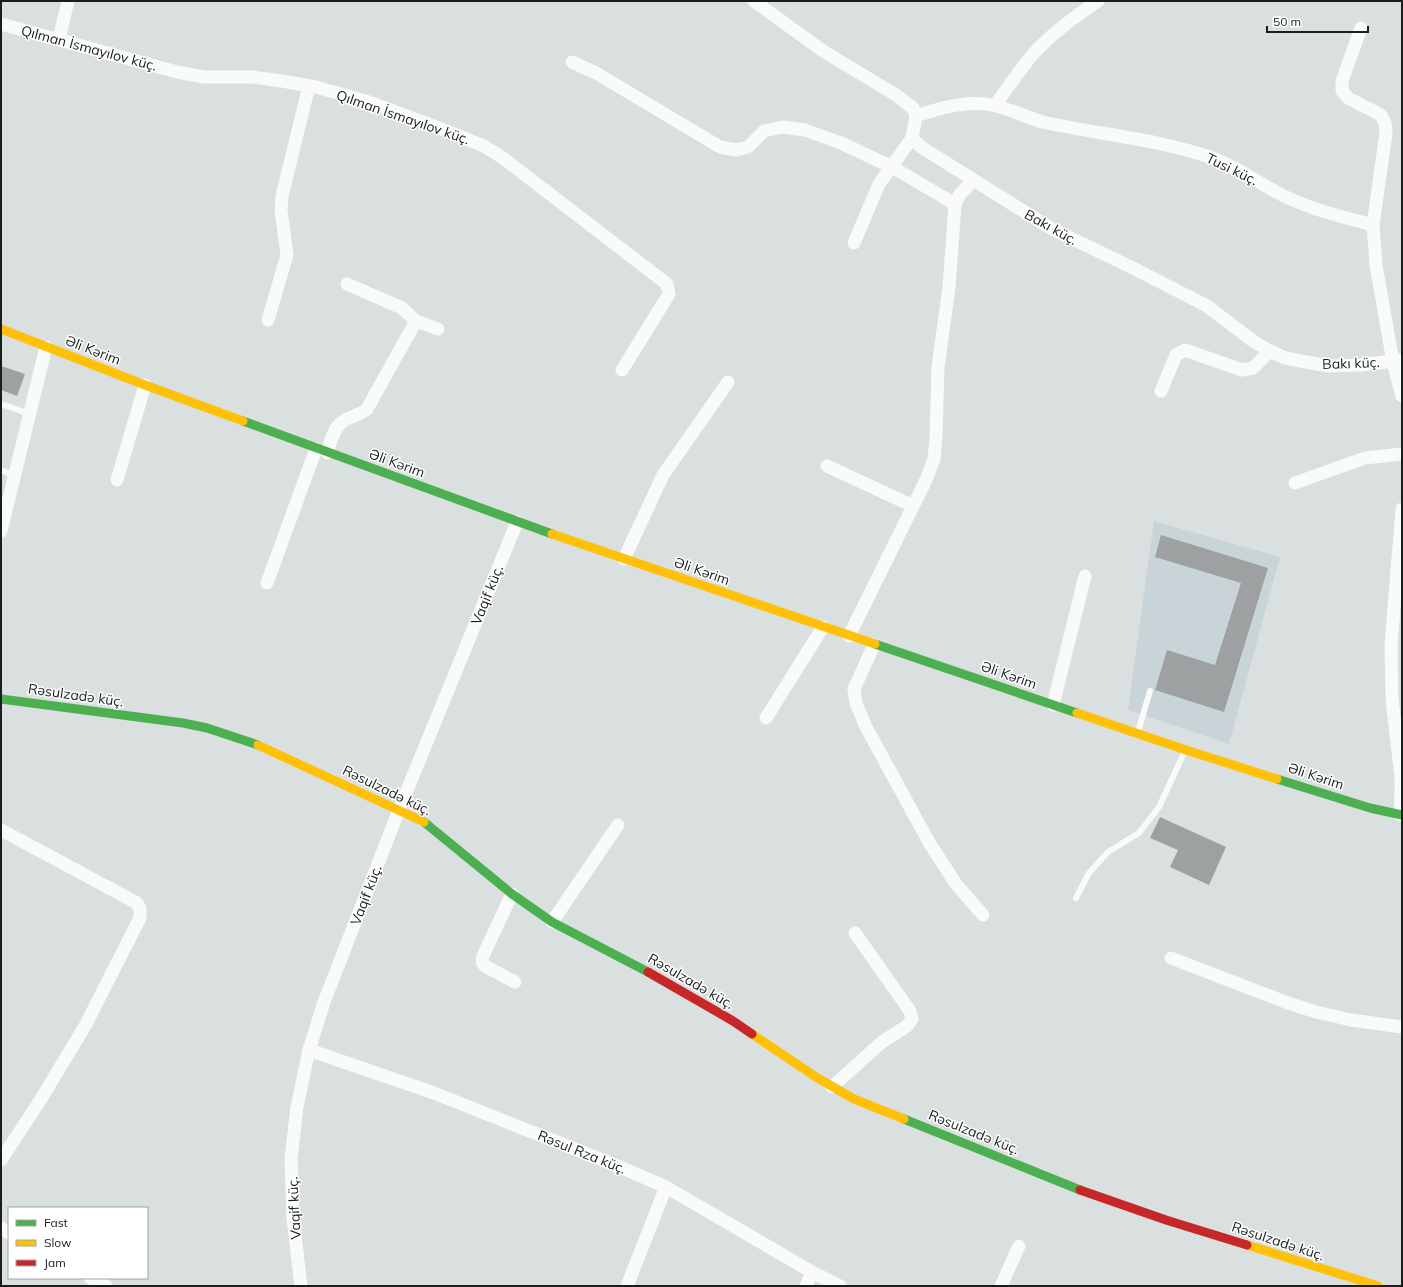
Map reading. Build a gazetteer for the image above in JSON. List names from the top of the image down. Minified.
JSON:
{"streets":{"street":["Qılman İsmayılov küç.","Tusi küç.","Bakı küç.","Əli Kərim","Vaqif küç.","Rəsulzadə küç.","Rəsul Rza küç."]},"crossings":[["Əli Kərim","Vaqif küç."],["Vaqif küç.","Rəsulzadə küç."],["Vaqif küç.","Rəsul Rza küç."]],"legend":["Fast","Slow","Jam"],"scale_bar":"50 m"}
